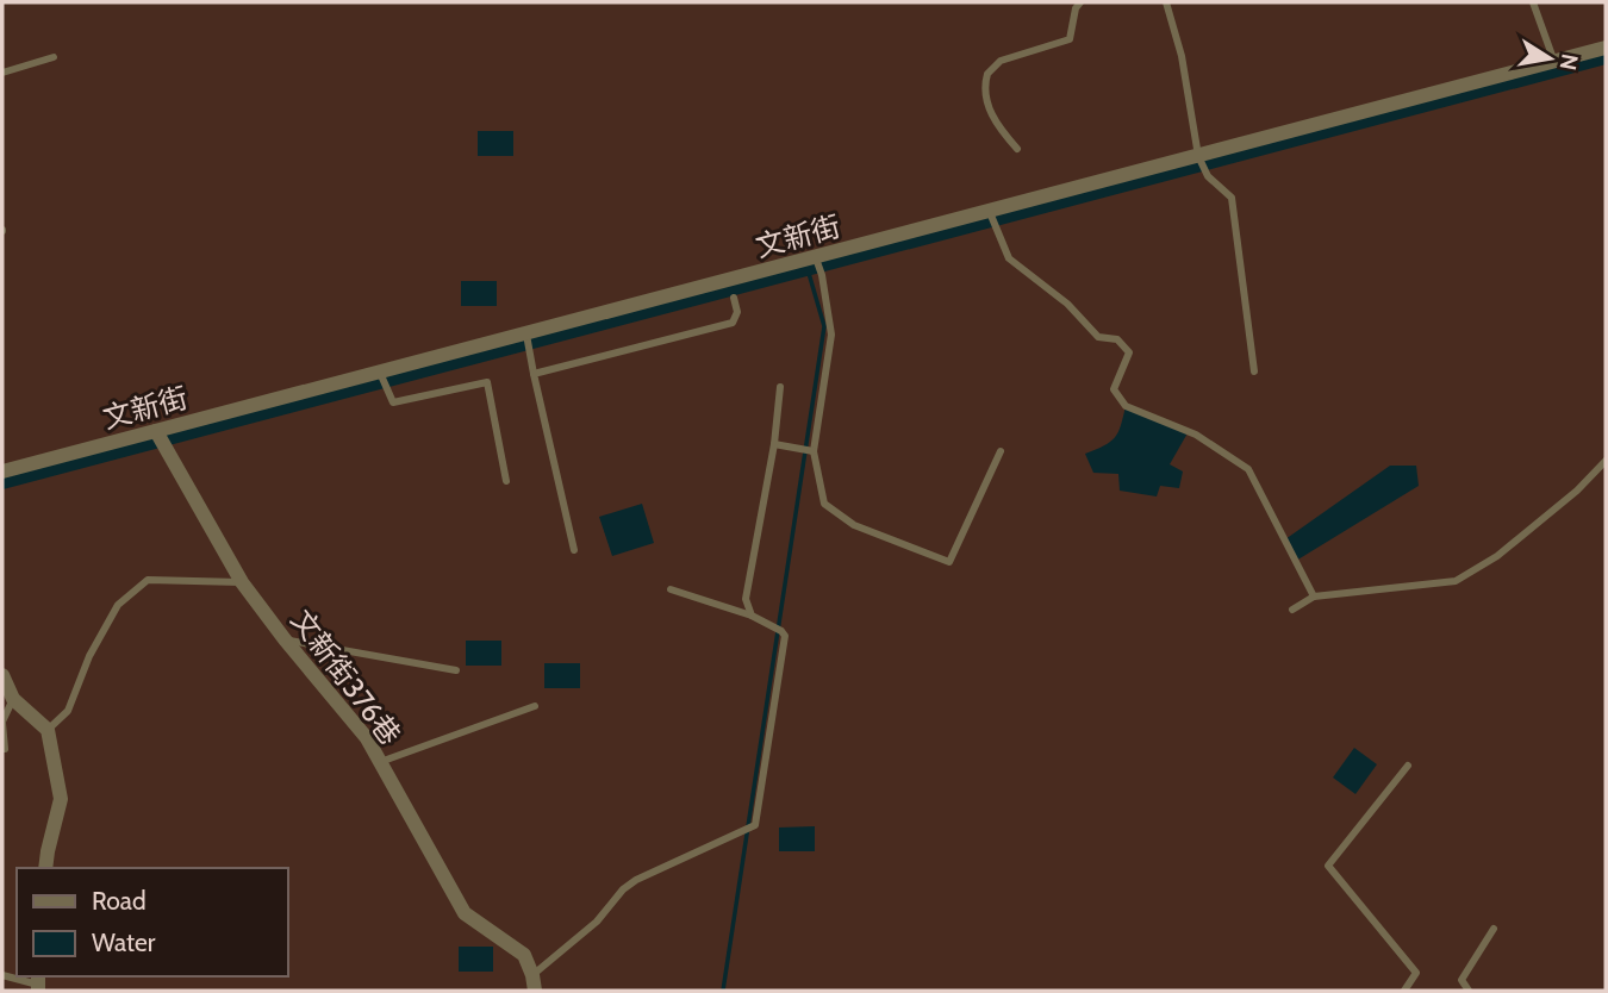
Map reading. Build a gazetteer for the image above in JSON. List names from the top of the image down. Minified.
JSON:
{"streets":{"street":["文新街","文新街376巷"]},"crossings":[["文新街","文新街376巷"]],"legend":["Road","Water"],"north":"right"}
